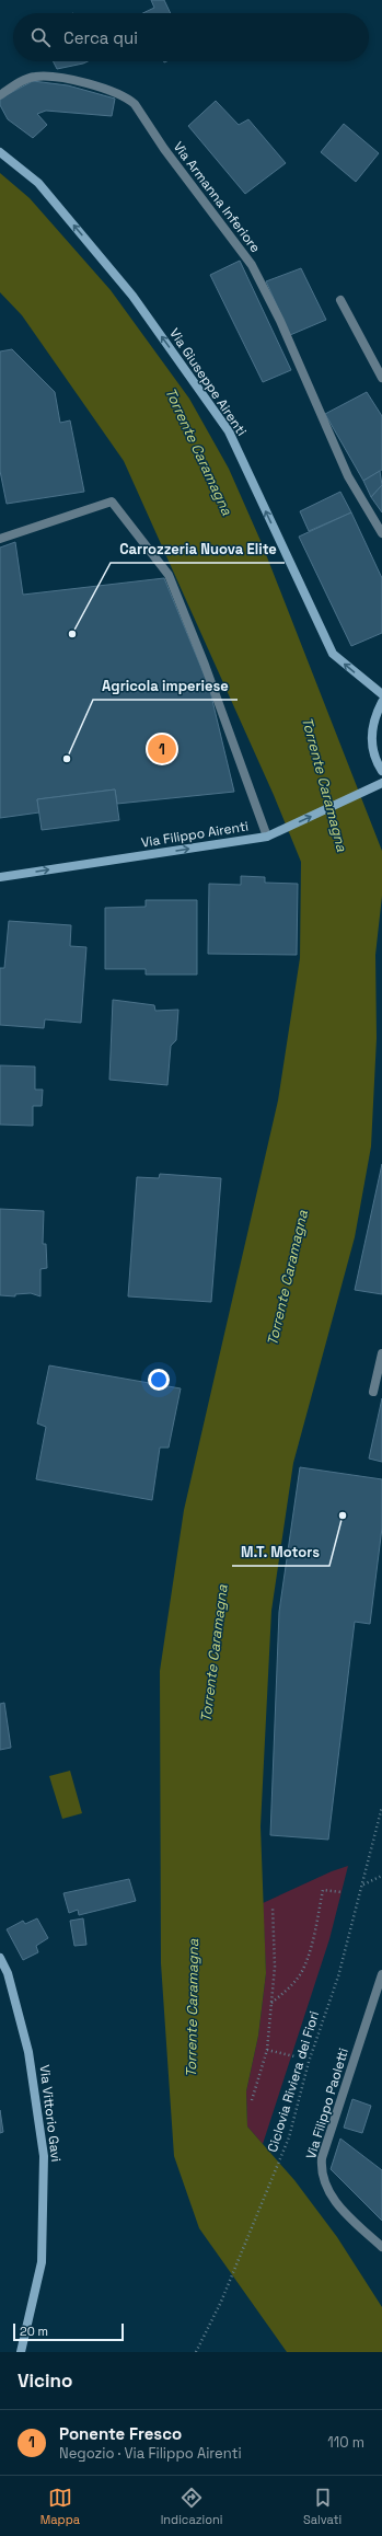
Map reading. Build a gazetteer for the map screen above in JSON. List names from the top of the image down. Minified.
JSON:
{"streets":{"main road":["Via Giuseppe Airenti","Via Filippo Airenti","Via Vittorio Gavi"],"street":["Via Armanna Inferiore","Via Filippo Paoletti"],"path":["Ciclovia Riviera dei Fiori"]},"one_way":["Via Giuseppe Airenti","Via Filippo Airenti"],"water":["Torrente Caramagna"],"places":["Carrozzeria Nuova Elite","Agricola imperiese","M.T. Motors"],"scale_bar":"20 m","page":{"search":"Cerca qui","pins":"1","scale":"20 m","heading":"Vicino","list":[{"mark":"1","name":"Ponente Fresco","note":"Negozio · Via Filippo Airenti","value":"110 m"}],"nav":["Mappa","Indicazioni","Salvati"]}}
